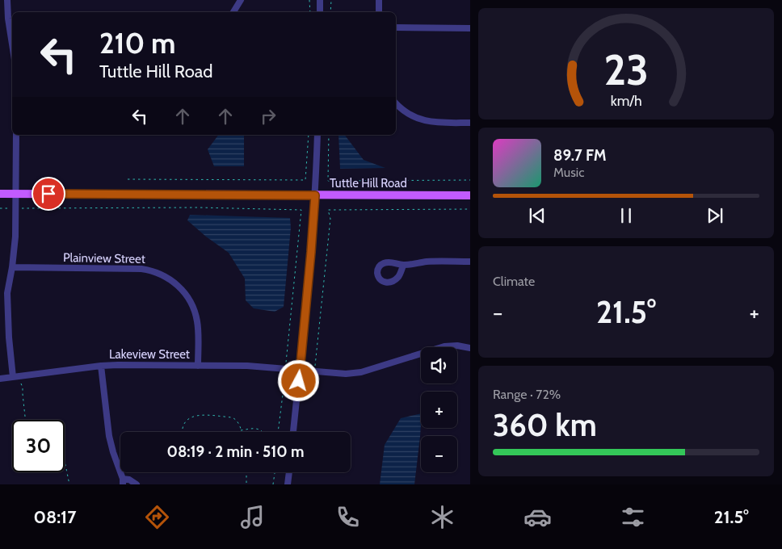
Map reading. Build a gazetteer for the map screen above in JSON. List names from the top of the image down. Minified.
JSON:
{"streets":{"main road":["Tuttle Hill Road"],"street":["Plainview Street","Lakeview Street"]},"crossings":[["Plainview Street","Lakeview Street"]],"page":{"turn":["210 m","Tuttle Hill Road"],"song":["89.7 FM","Music"],"tile":["Climate",["Range · 72%","360 km"]],"heat":["−","21.5°","+"],"map_buttons":["+","−"],"limit":"30","trip":"08:19 · 2 min · 510 m","tabs":["08:17","21.5°"],"gauge":["23","km/h"]}}
